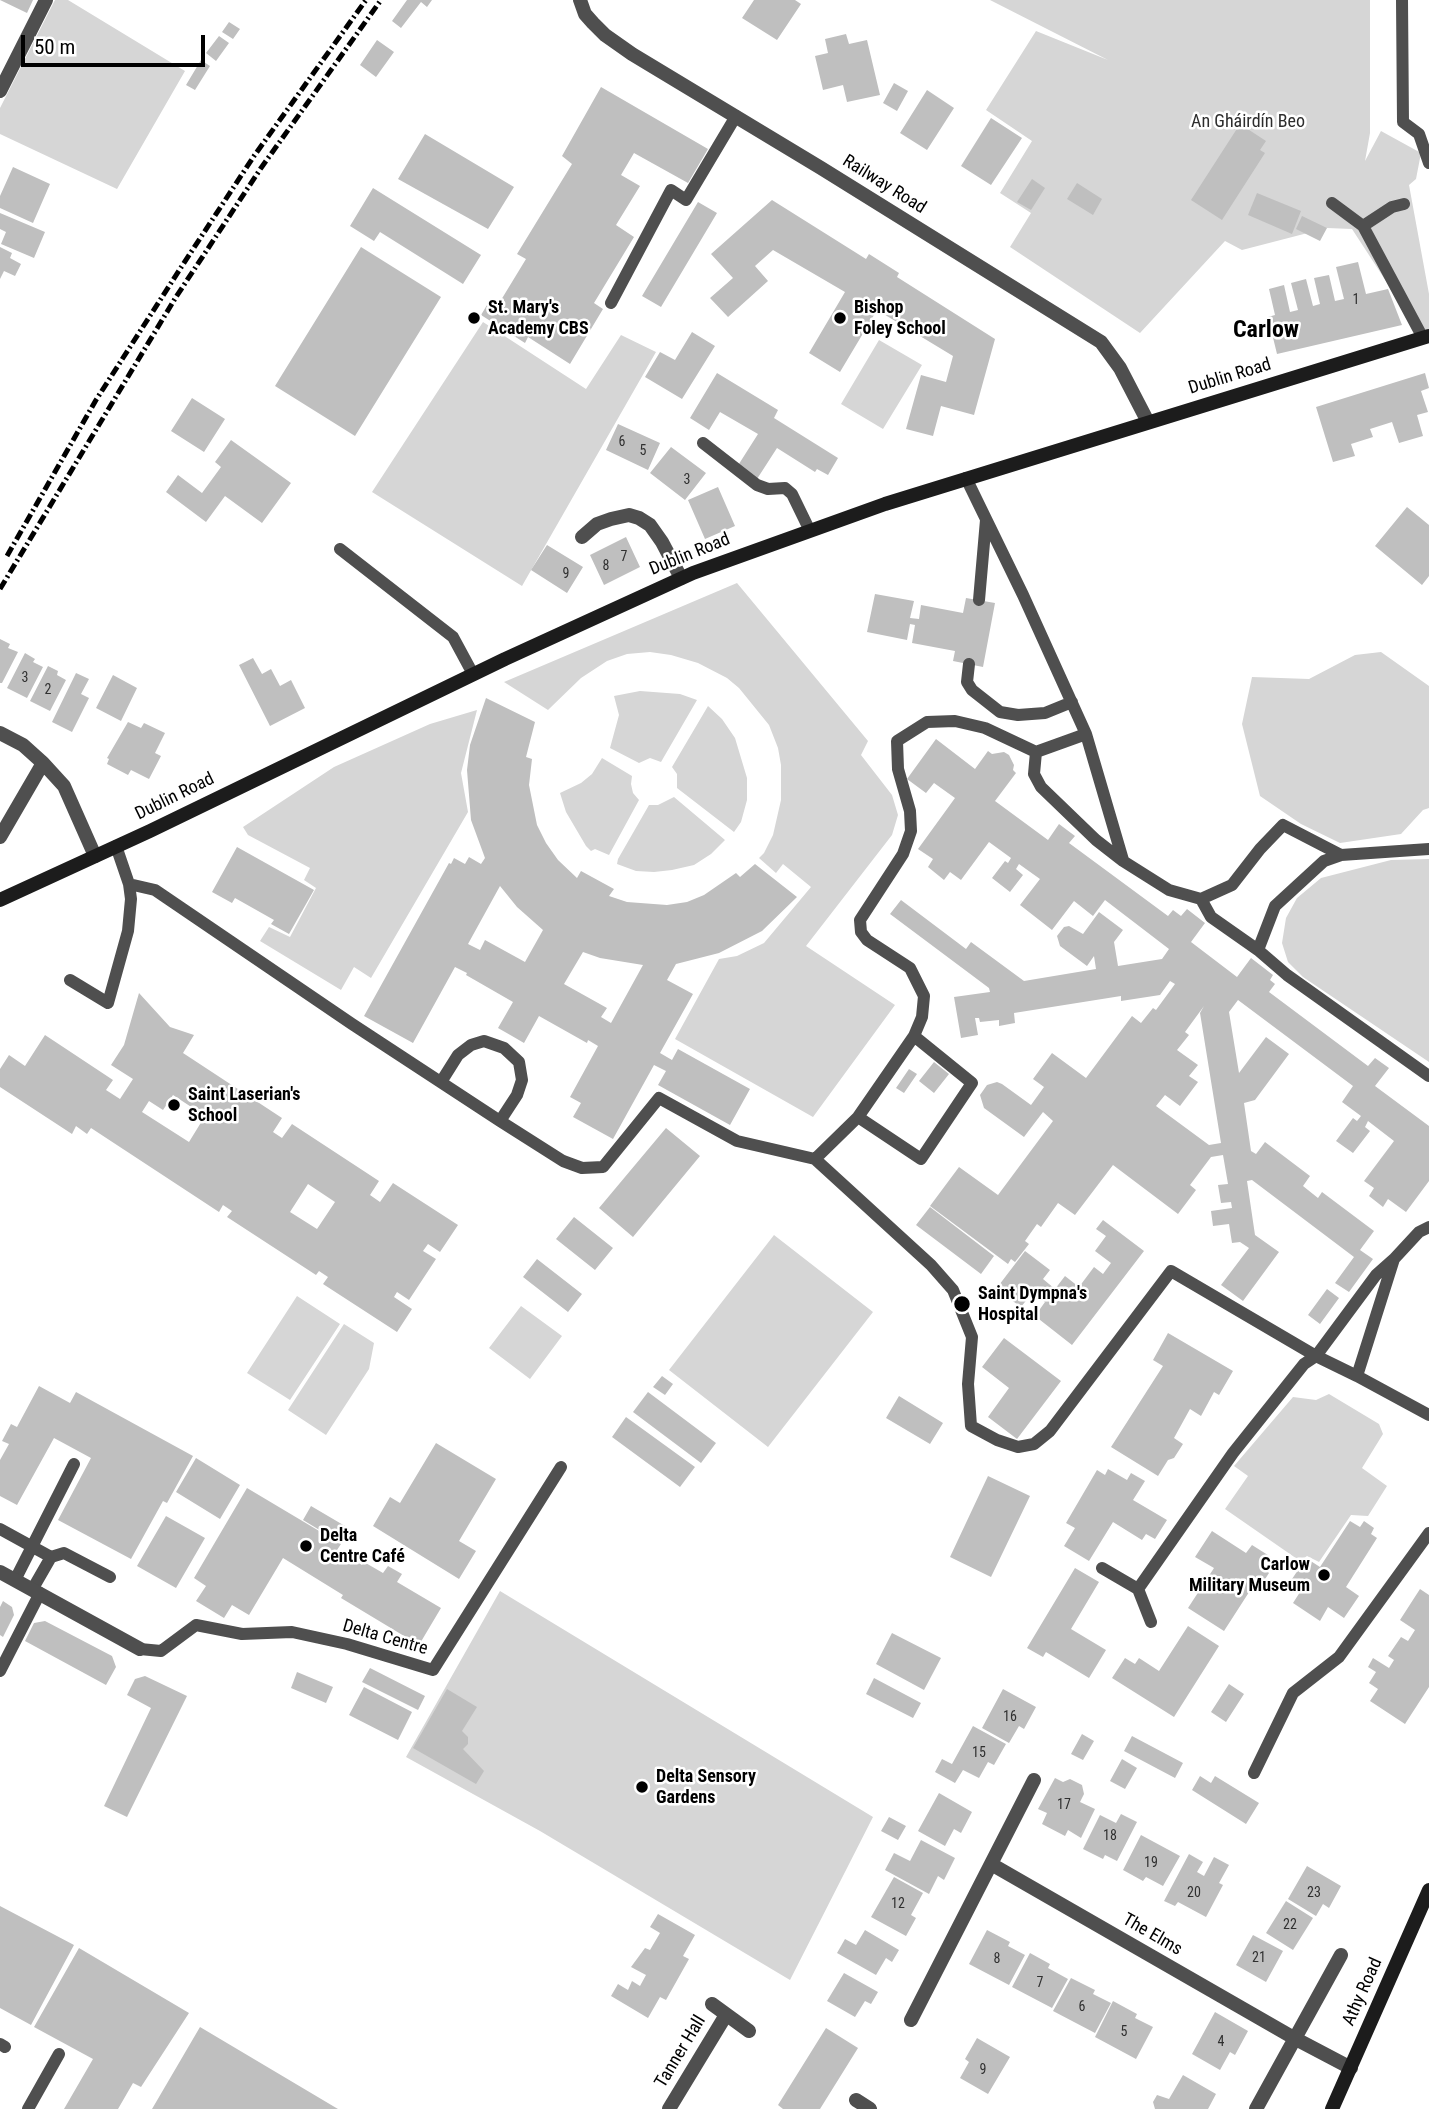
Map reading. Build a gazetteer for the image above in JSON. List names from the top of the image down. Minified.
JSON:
{"streets":{"main road":["Dublin Road","Athy Road"],"street":["Railway Road","The Elms","Tanner Hall"],"lane":["Delta Centre"]},"crossings":[["Railway Road","Dublin Road"],["The Elms","Athy Road"]],"districts":["Carlow"],"parks":["An Gháirdín Beo"],"places":["St. Mary's Academy CBS","Bishop Foley School","Saint Laserian's School","Saint Dympna's Hospital","Delta Centre Café","Carlow Military Museum","Delta Sensory Gardens"],"house_numbers":["1","6","5","3","7","8","9","3","2","16","15","17","18","19","20","23","12","22","21","8","7","6","5","4","9"],"scale_bar":"50 m"}
